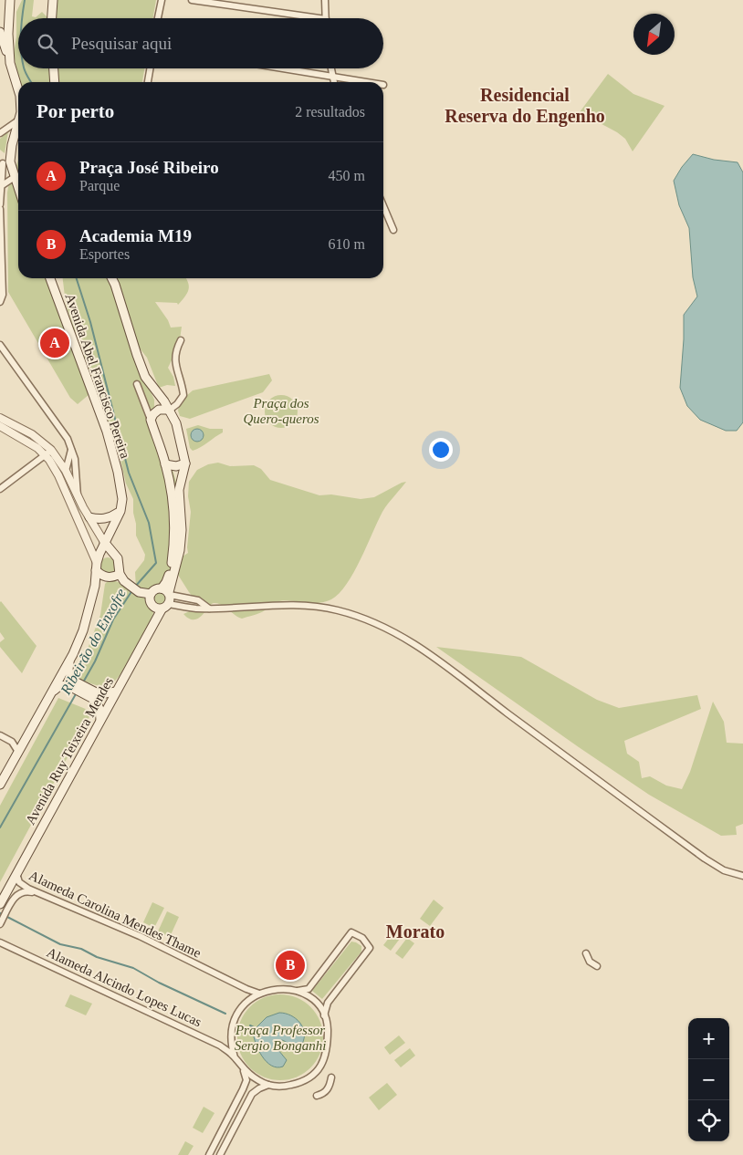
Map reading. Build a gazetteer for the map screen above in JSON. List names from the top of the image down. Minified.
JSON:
{"streets":{"main road":["Avenida Abel Francisco Pereira","Avenida Ruy Teixeira Mendes"],"street":["Alameda Carolina Mendes Thame","Alameda Alcindo Lopes Lucas"]},"crossings":[["Avenida Ruy Teixeira Mendes","Alameda Carolina Mendes Thame"],["Alameda Carolina Mendes Thame","Alameda Alcindo Lopes Lucas"]],"districts":["Residencial Reserva do Engenho","Morato"],"water":["Ribeirão do Enxofre"],"parks":["Praça dos Quero-queros","Praça Professor Sergio Bonganhi"],"north":"bottom left","page":{"search":"Pesquisar aqui","heading":["Por perto","2 resultados"],"list":[{"mark":"A","name":"Praça José Ribeiro","note":"Parque","value":"450 m"},{"mark":"B","name":"Academia M19","note":"Esportes","value":"610 m"}],"pins":["A","B"],"map_buttons":["+","−"]}}
